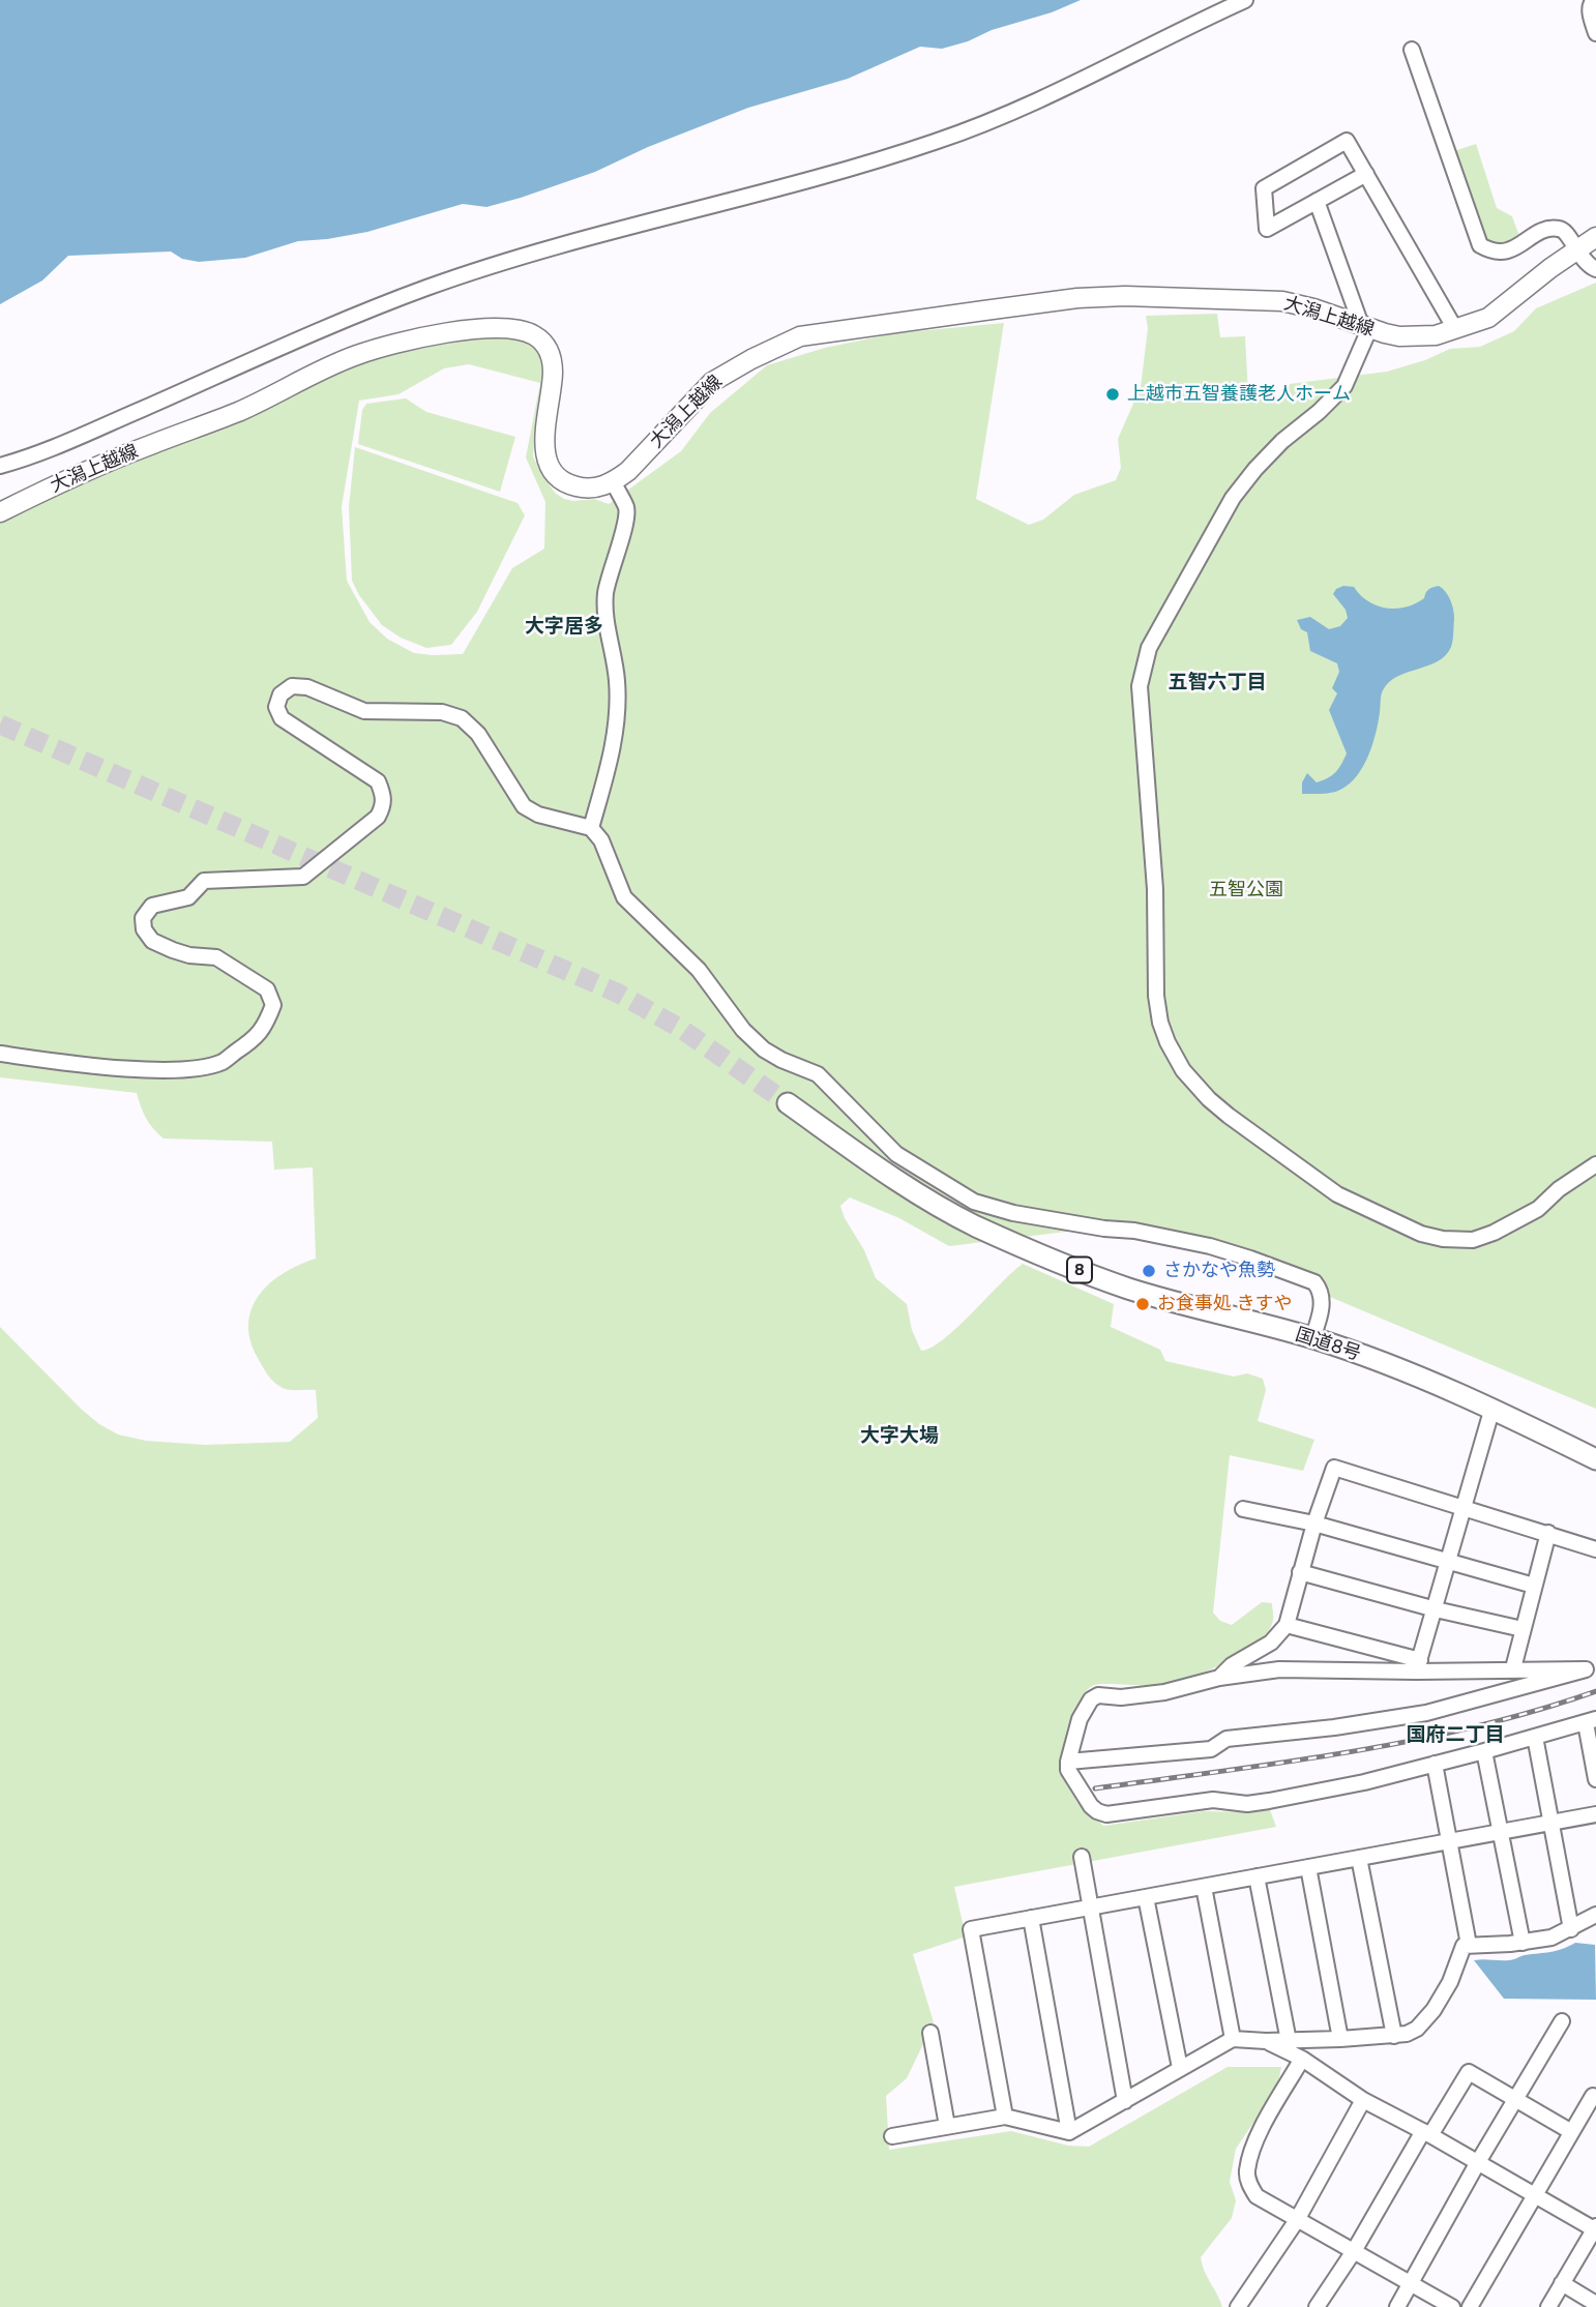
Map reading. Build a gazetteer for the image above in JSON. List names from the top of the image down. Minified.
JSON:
{"streets":{"highway":["8","国道8号"],"main road":["大潟上越線"]},"districts":["大字居多","五智六丁目","大字大場","国府二丁目"],"parks":["五智公園"],"places":["上越市五智養護老人ホーム","さかなや魚勢","お食事処 きすや"]}
